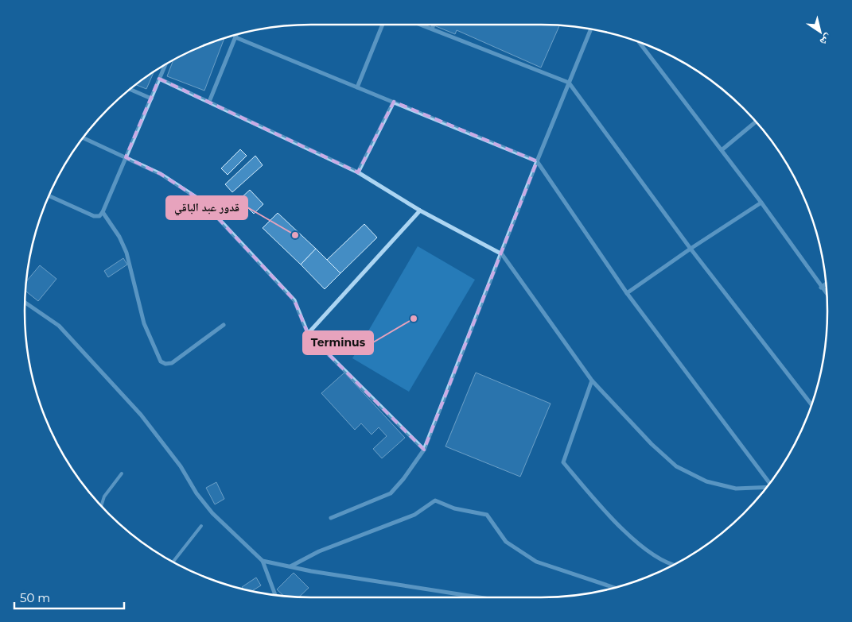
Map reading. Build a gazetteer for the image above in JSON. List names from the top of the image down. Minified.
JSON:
{"places":["قدور عبد الباقي","Terminus"],"scale_bar":"50 m","north":"bottom right"}
